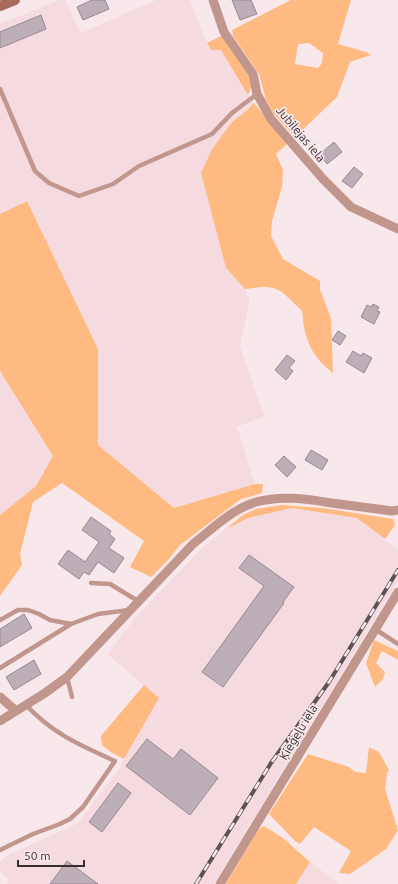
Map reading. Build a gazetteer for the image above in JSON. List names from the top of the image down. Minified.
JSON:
{"streets":{"street":["Jubilejas iela","Ķieģeļu iela"]},"scale_bar":"50 m"}
